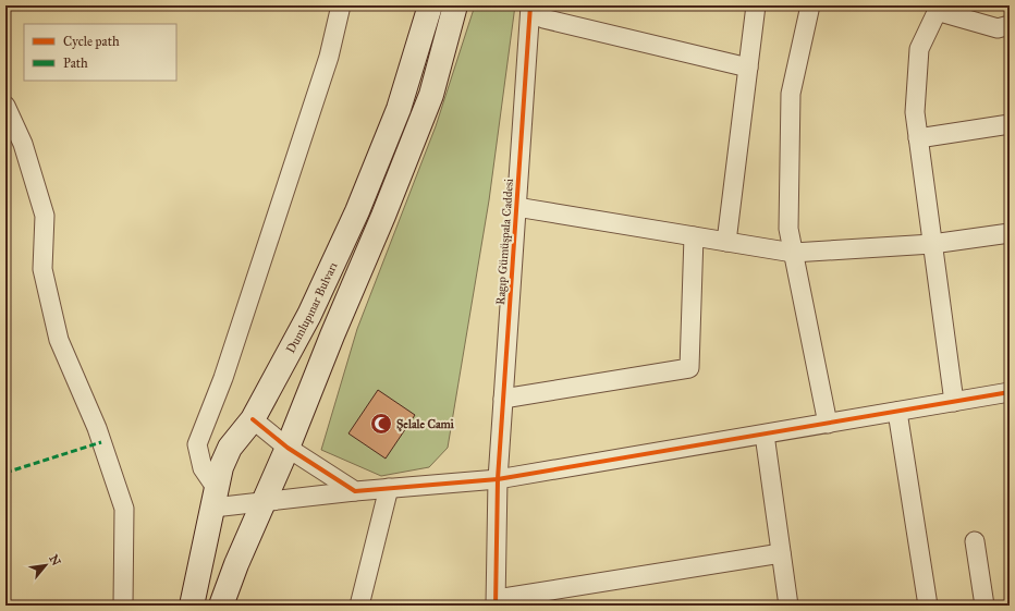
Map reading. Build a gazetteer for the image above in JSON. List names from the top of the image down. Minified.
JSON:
{"streets":{"main road":["Dumlupınar Bulvarı"],"street":["Ragıp Gümüşpala Caddesi"]},"places":{"mosque":["Şelale Cami"]},"legend":["Cycle path","Path"],"north":"top right"}
